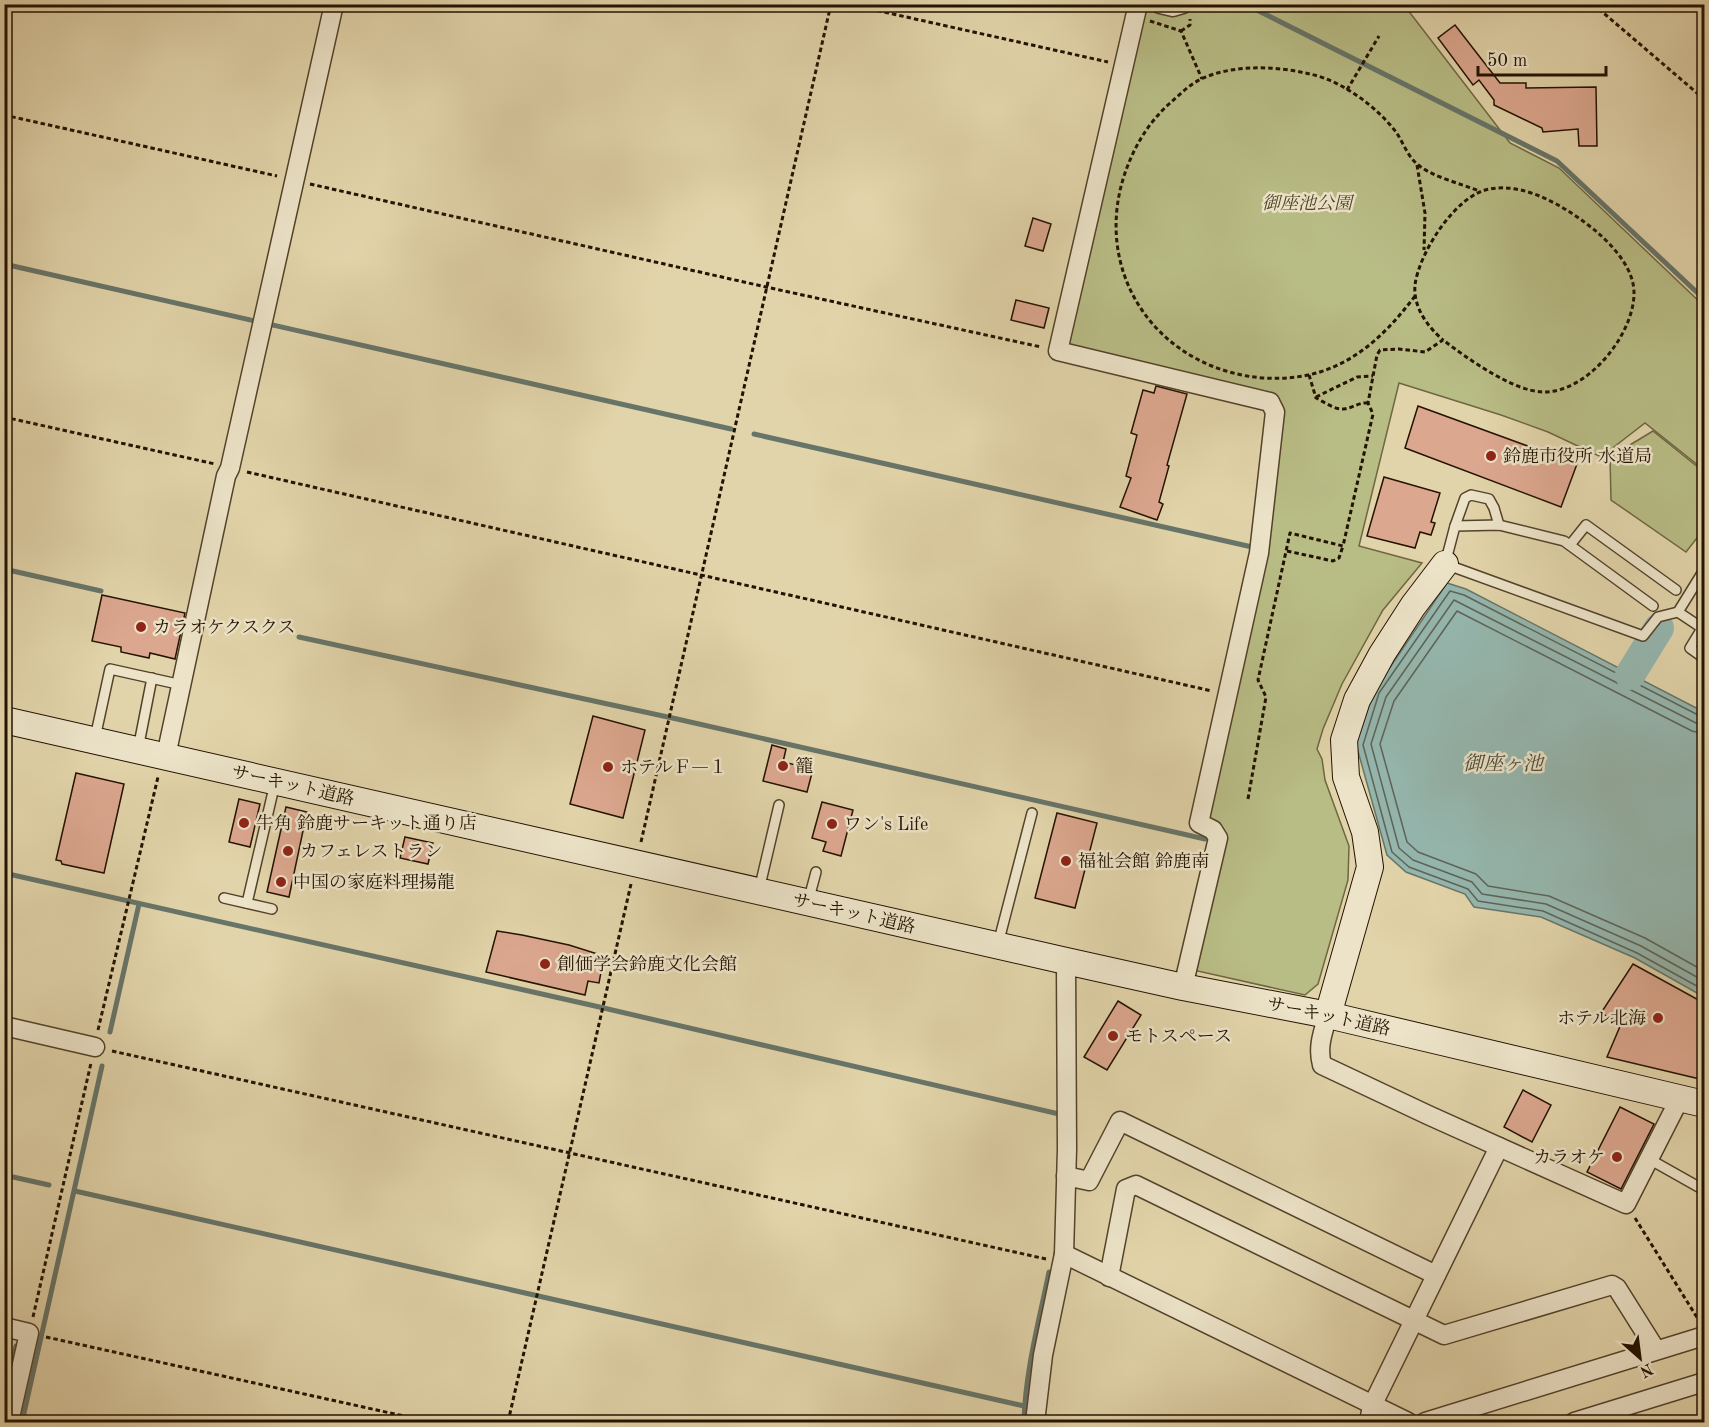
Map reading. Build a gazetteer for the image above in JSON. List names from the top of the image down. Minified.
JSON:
{"streets":{"street":["サーキット道路"]},"water":["御座ヶ池"],"parks":["御座池公園"],"places":["鈴鹿市役所 水道局","カラオケクスクス","籠","ホテルＦ―１","牛角 鈴鹿サーキット通り店","ワン's Life","カフェレストラン","福祉会館 鈴鹿南","中国の家庭料理揚龍","創価学会鈴鹿文化会館","ホテル北海","モトスペース","カラオケ"],"scale_bar":"50 m","north":"bottom right"}
